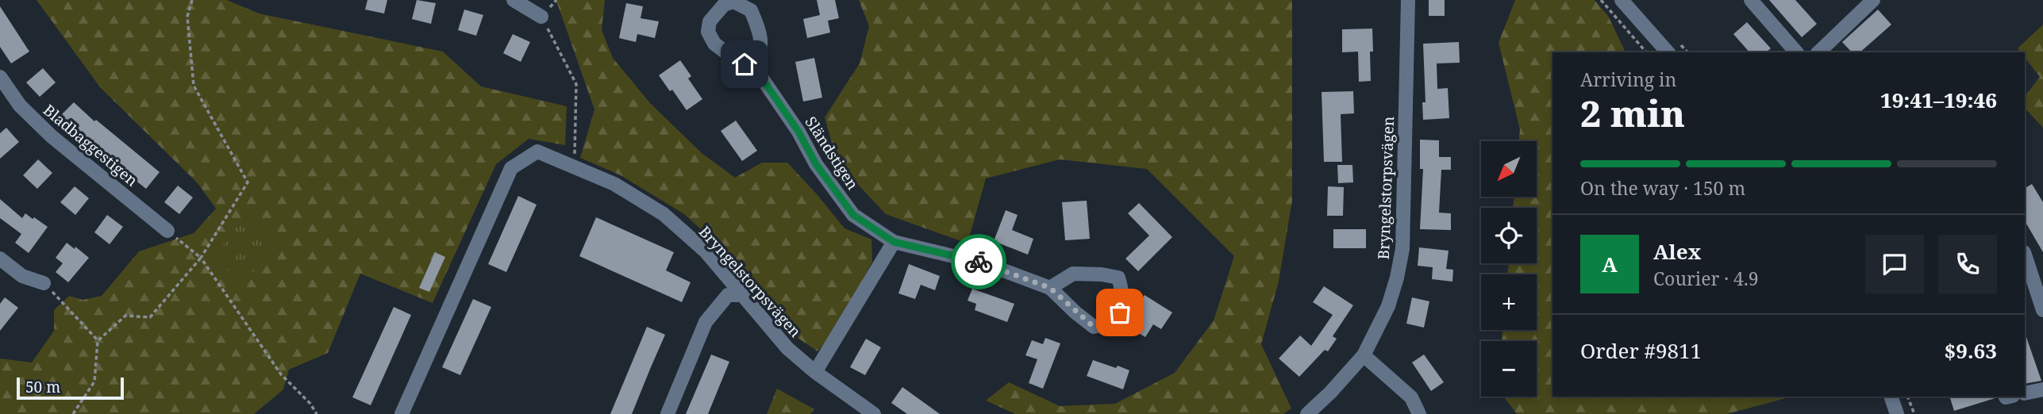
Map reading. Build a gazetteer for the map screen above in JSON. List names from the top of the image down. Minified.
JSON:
{"streets":{"street":["Bladbaggestigen","Sländstigen","Bryngelstorpsvägen"]},"scale_bar":"50 m","north":"bottom left","page":{"heading":["2 min","Arriving in","19:41–19:46"],"panel":["Alex","Courier · 4.9","Order #9811","$9.63"],"map_buttons":["+","−"],"bar":"On the way · 150 m","round":"A","scale":"50 m"}}
